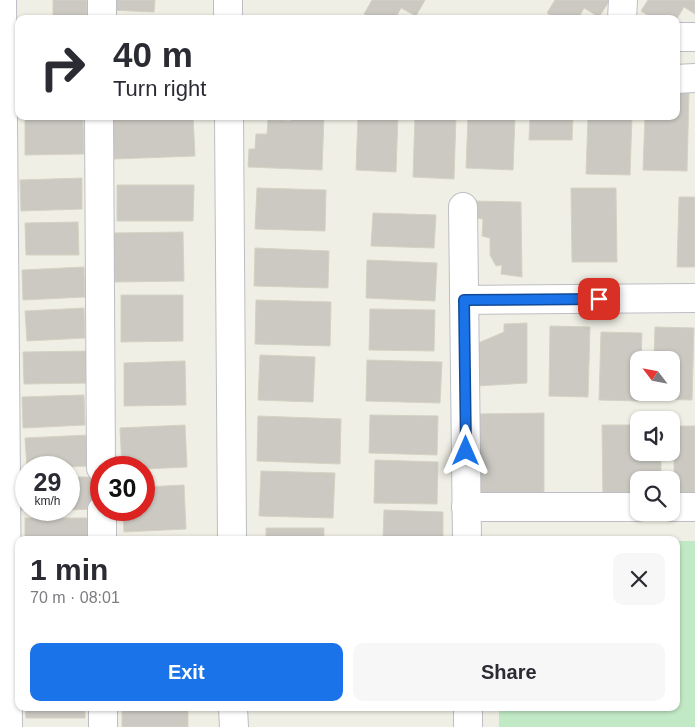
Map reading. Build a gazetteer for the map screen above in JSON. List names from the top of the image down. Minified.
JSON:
{"north":"top left","page":{"turn":["40 m","Turn right"],"speed":"29 km/h","limit":"30","heading":["1 min","70 m · 08:01"],"buttons":["Exit","Share"]}}
